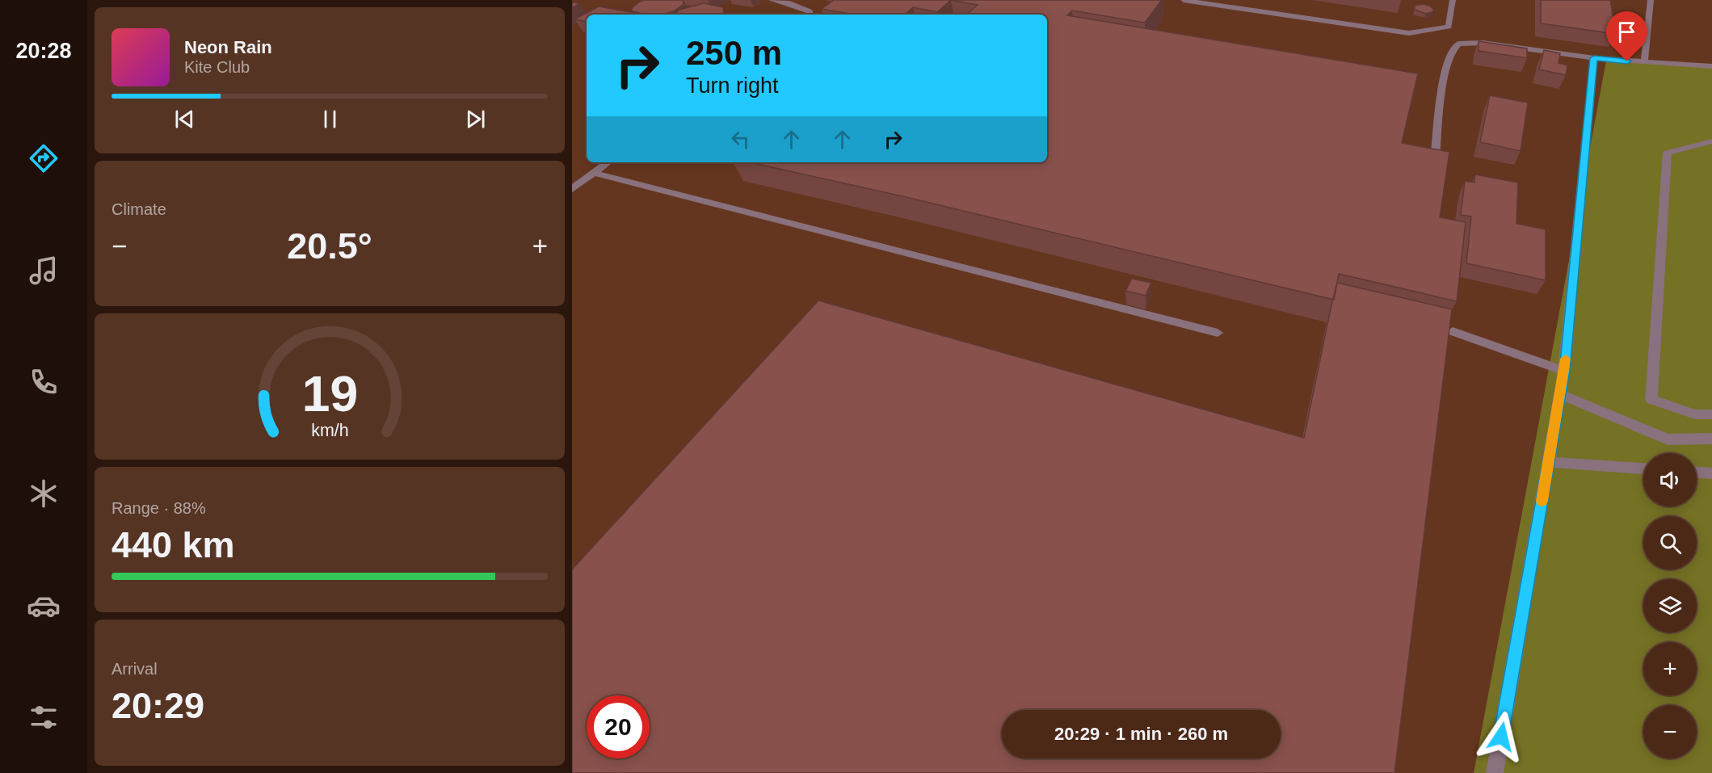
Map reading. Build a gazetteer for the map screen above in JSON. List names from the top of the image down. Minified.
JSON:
{"page":{"tabs":"20:28","turn":["250 m","Turn right"],"song":["Neon Rain","Kite Club"],"tile":["Climate",["Range · 88%","440 km"],["Arrival","20:29"]],"heat":["−","20.5°","+"],"map_buttons":["+","−"],"limit":"20","trip":"20:29 · 1 min · 260 m","gauge":["19","km/h"]}}
